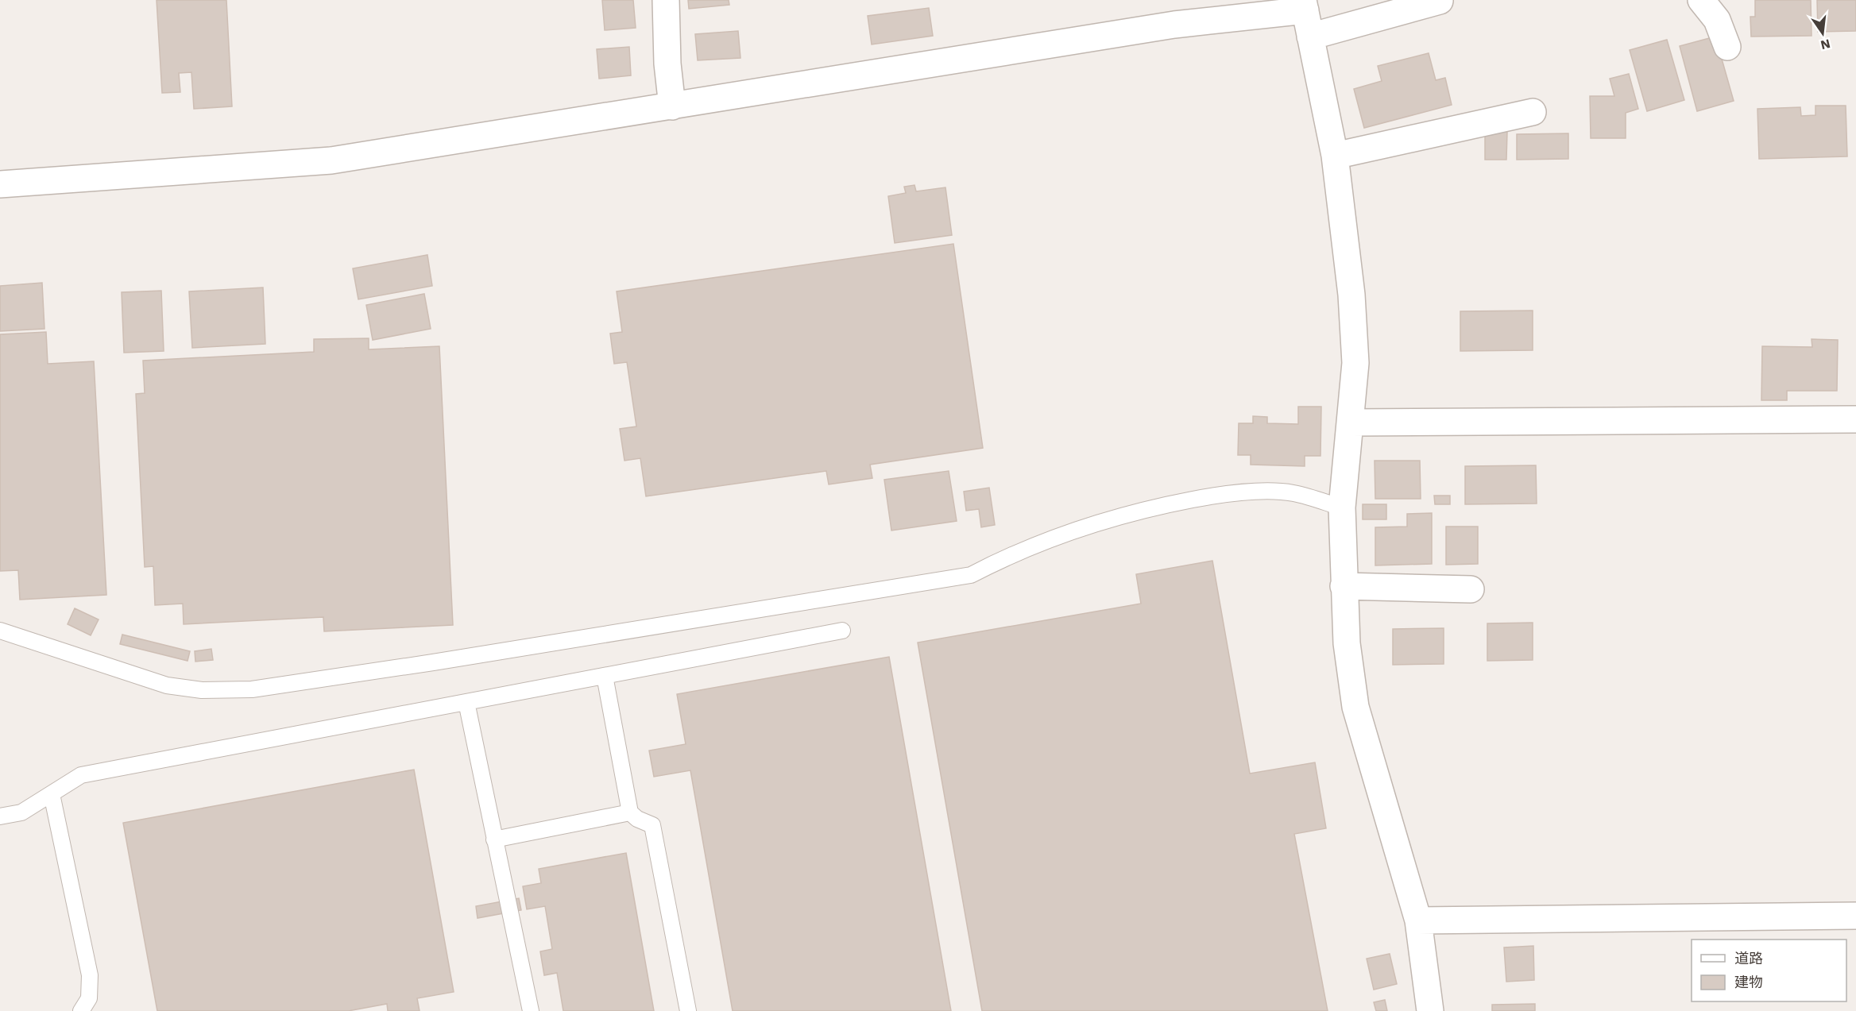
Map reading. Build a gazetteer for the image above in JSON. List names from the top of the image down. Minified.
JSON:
{"legend":["道路","建物"],"north":"bottom"}
